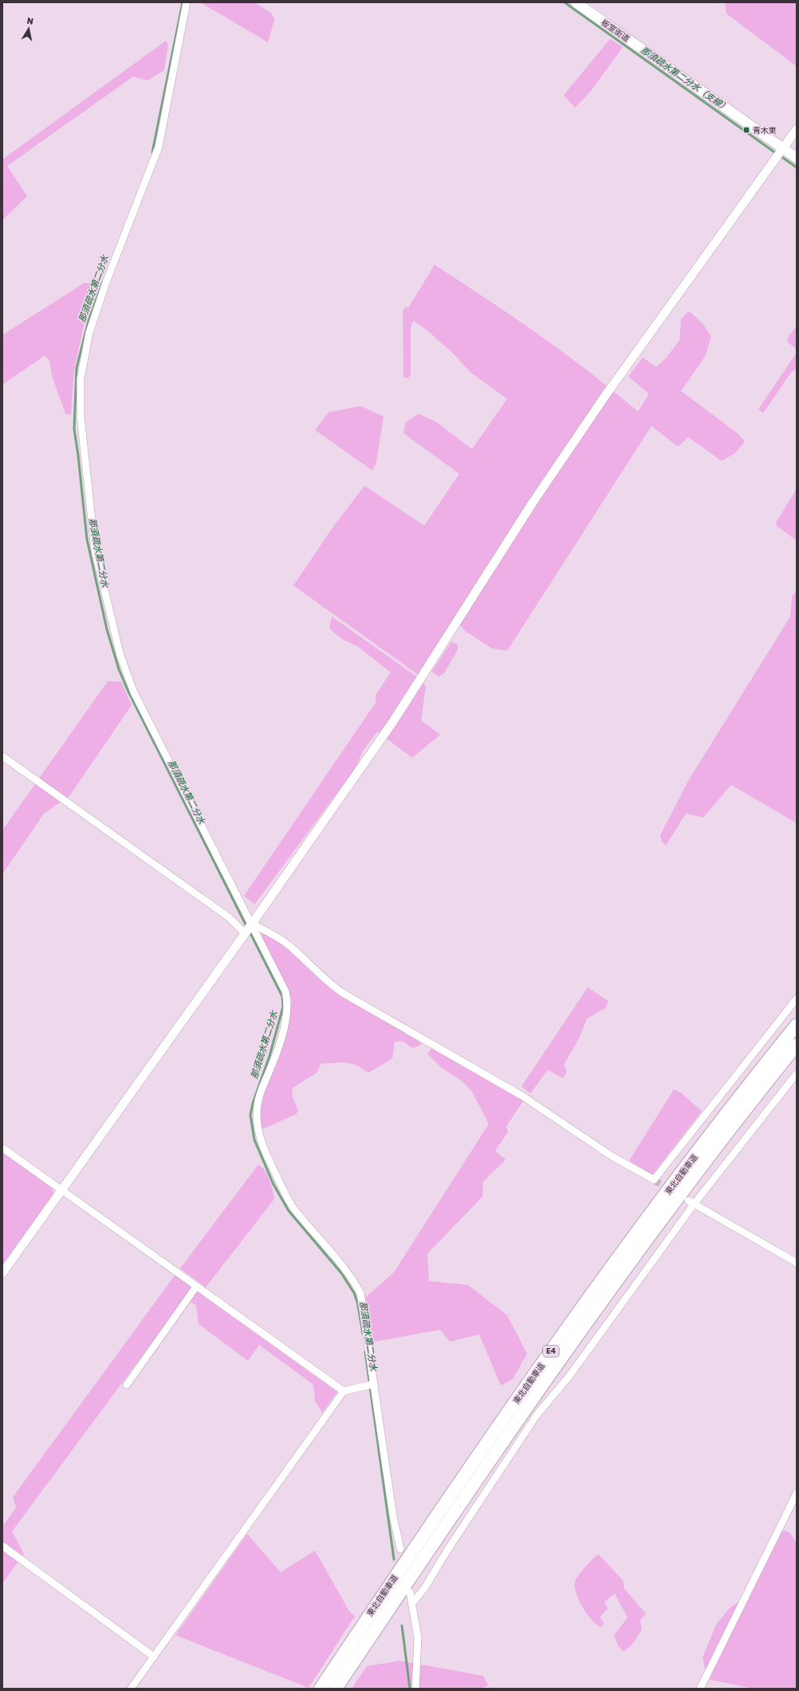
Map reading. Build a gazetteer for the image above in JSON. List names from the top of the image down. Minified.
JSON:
{"streets":{"highway":["東北自動車道","E4"],"main road":["板室街道"]},"water":["那須疏水第二分水（支線）","那須疏水第二分水"],"places":{"transit":["青木東"]},"north":"top"}
